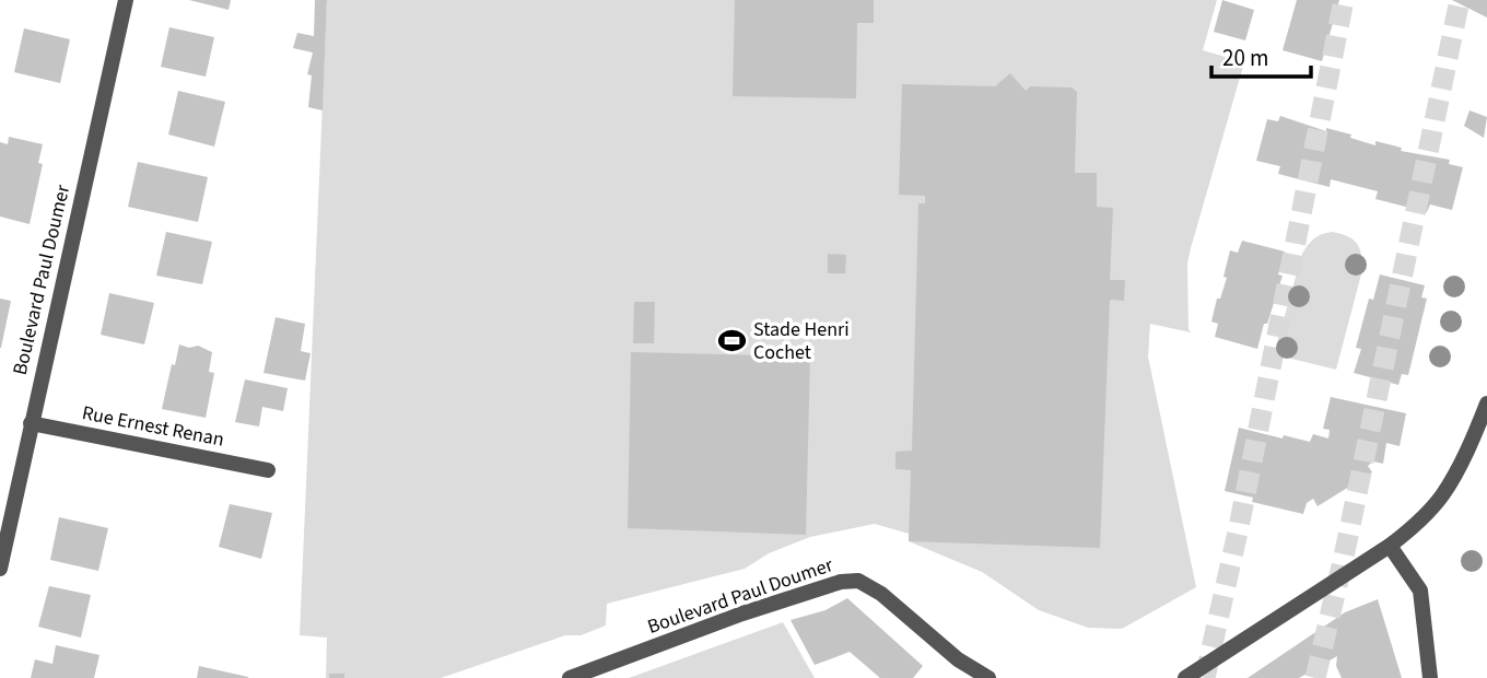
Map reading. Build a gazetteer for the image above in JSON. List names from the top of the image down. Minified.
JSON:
{"streets":{"street":["Boulevard Paul Doumer","Rue Ernest Renan"]},"crossings":[["Boulevard Paul Doumer","Rue Ernest Renan"]],"places":{"sports":["Stade Henri Cochet"]},"scale_bar":"20 m"}
